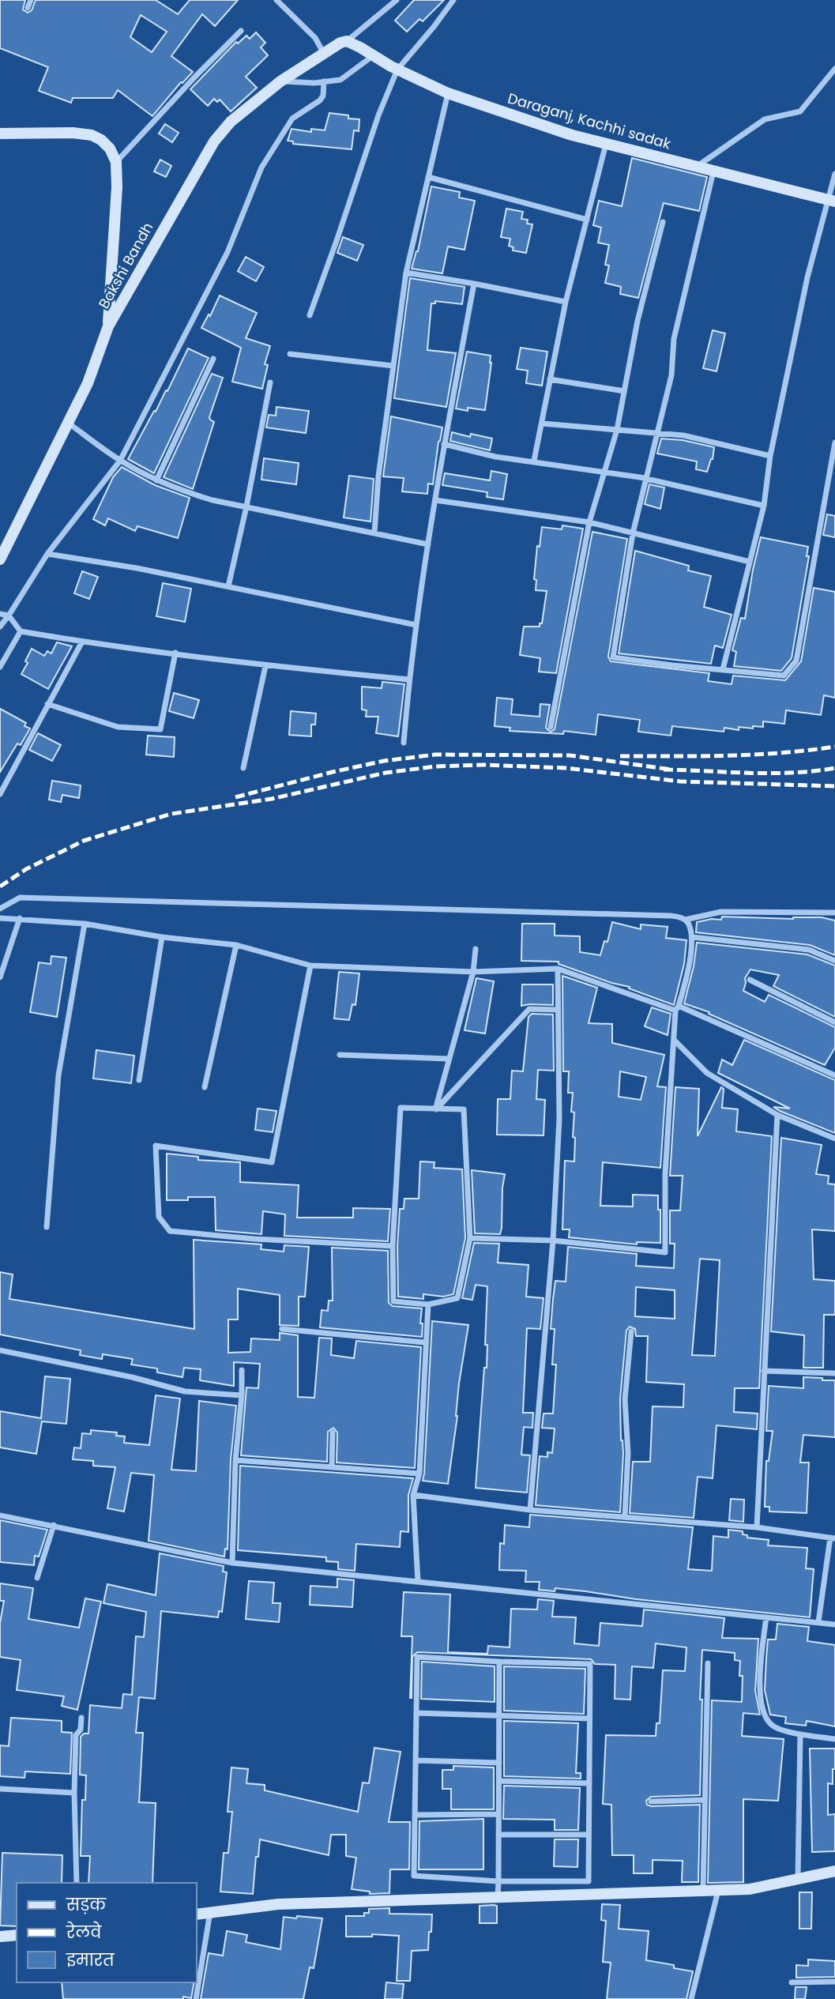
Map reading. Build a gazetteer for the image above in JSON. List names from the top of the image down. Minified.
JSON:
{"streets":{"street":["Daraganj, Kachhi sadak","Bakshi Bandh"]},"crossings":[["Daraganj, Kachhi sadak","Bakshi Bandh"]],"legend":["सड़क","रेलवे","इमारत"]}
